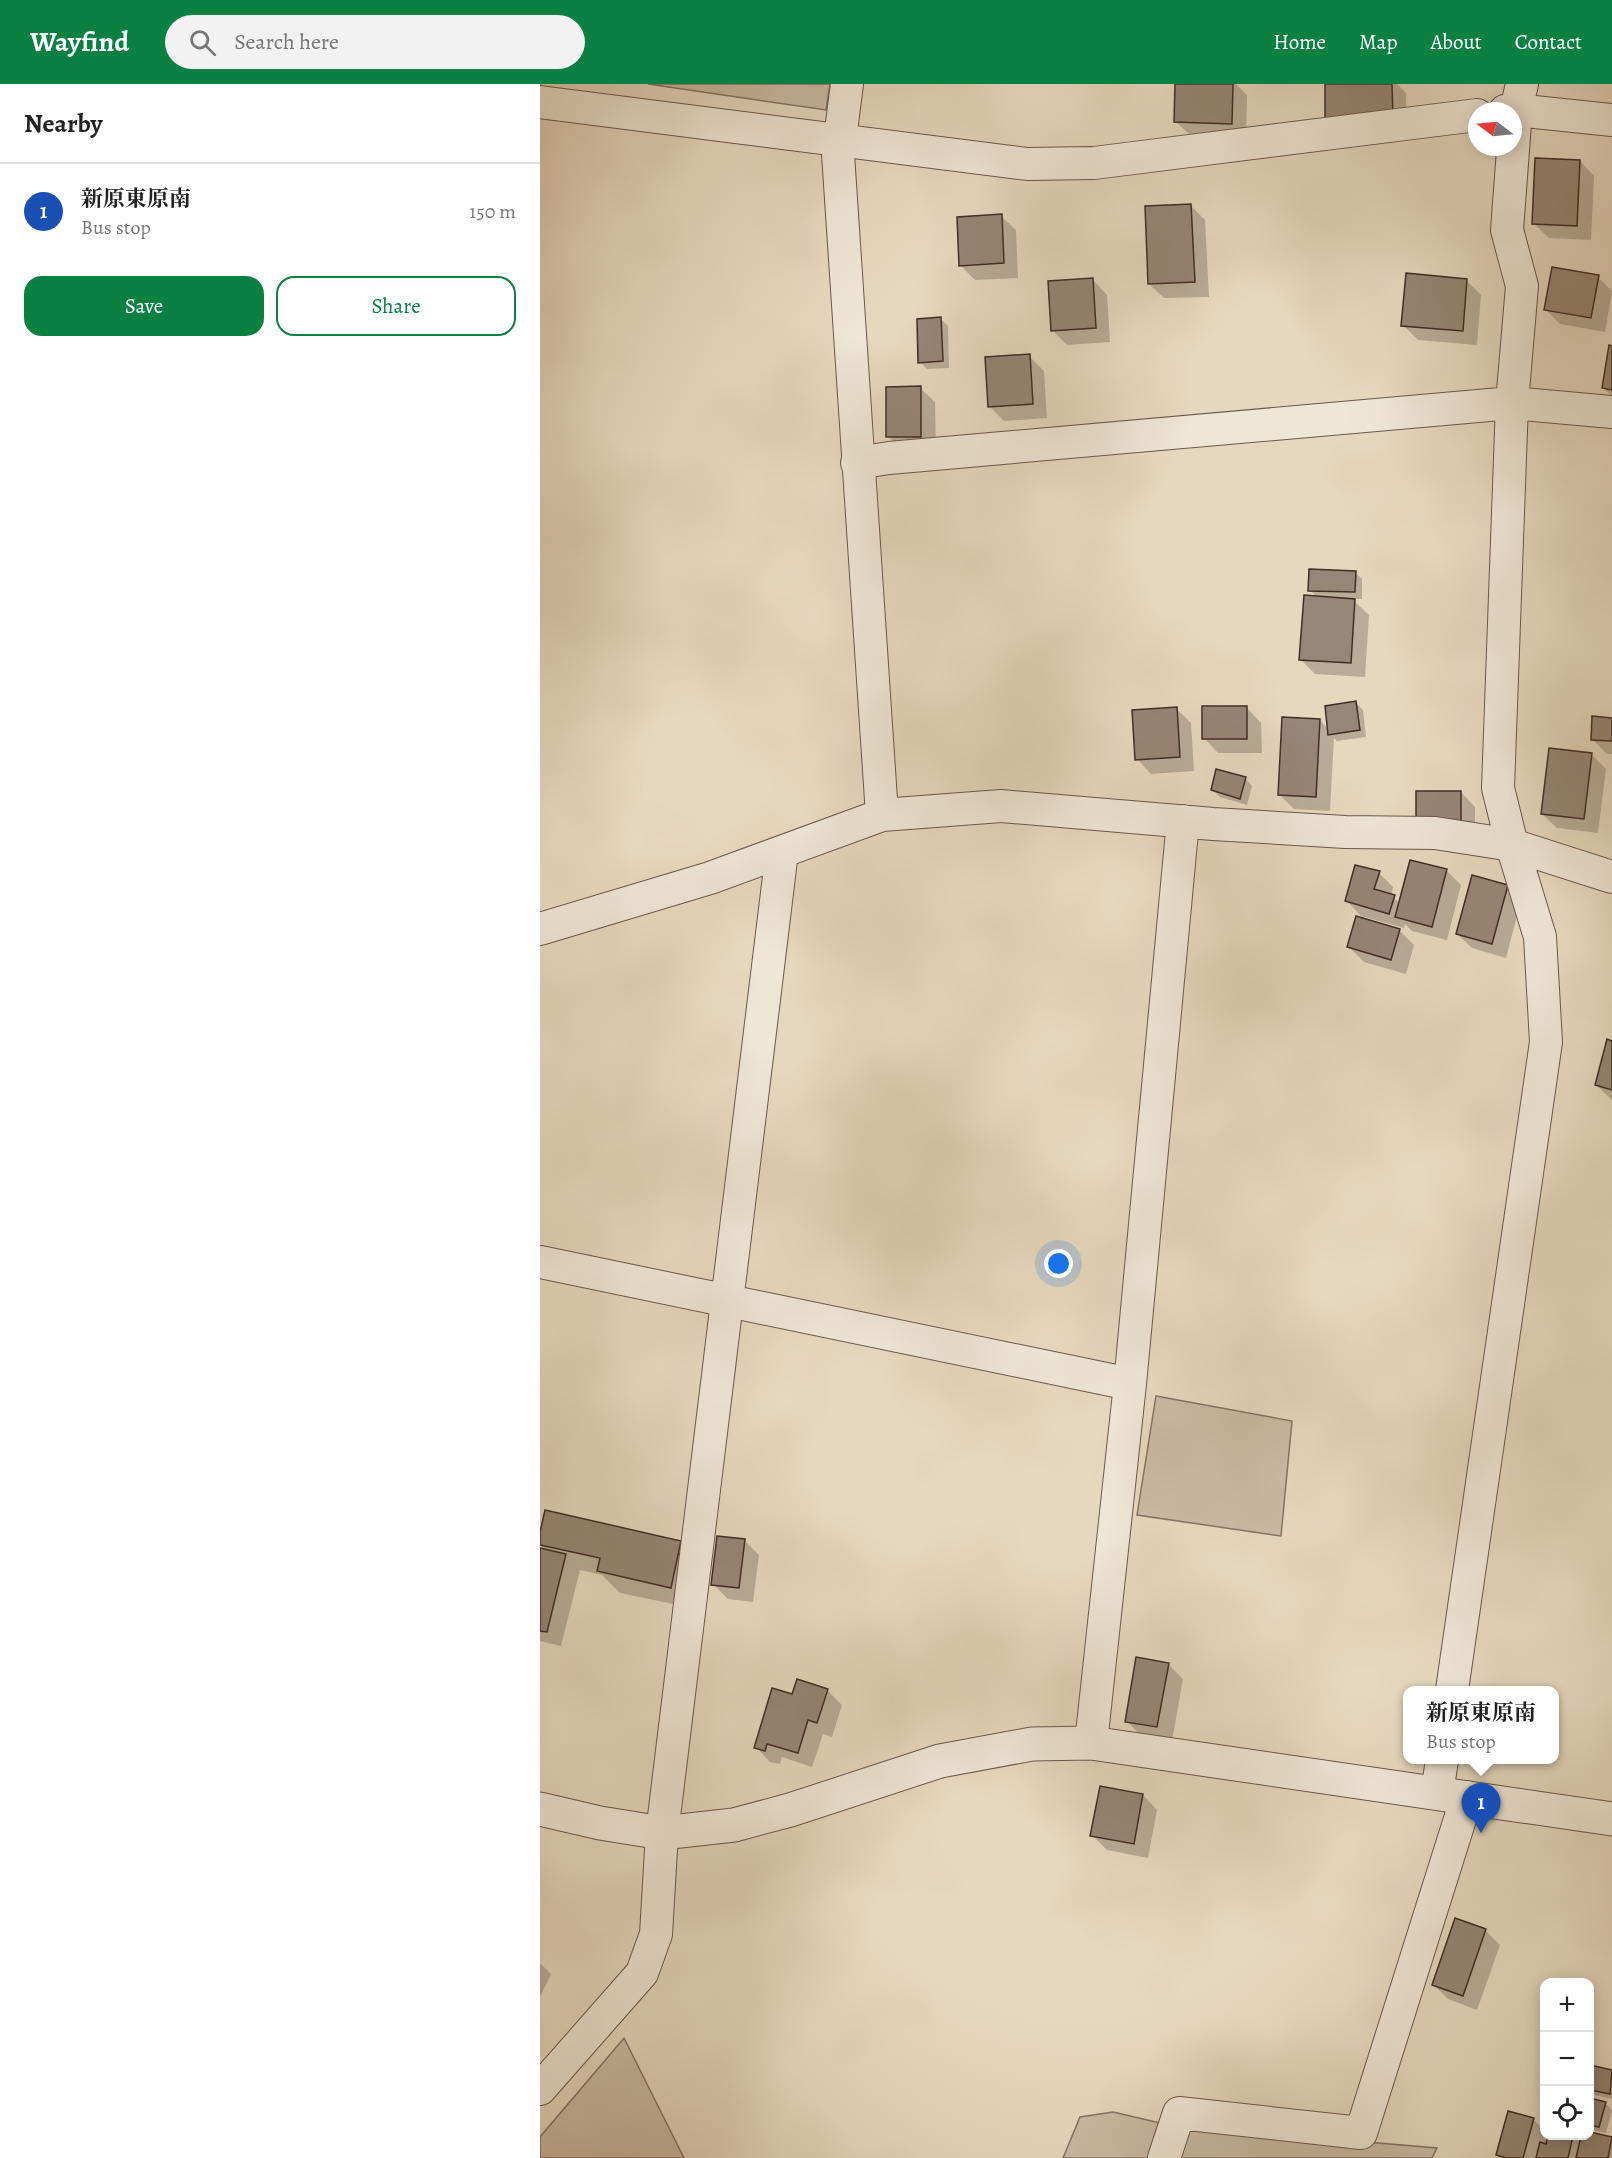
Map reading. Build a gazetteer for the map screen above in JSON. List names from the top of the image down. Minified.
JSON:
{"north":"left","page":{"header":"Wayfind","search":"Search here","nav":["Home","Map","About","Contact"],"heading":"Nearby","list":[{"mark":"1","name":"新原東原南","note":"Bus stop","value":"150 m"}],"buttons":["Save","Share"],"popup":["新原東原南","Bus stop"],"pins":"1","map_buttons":["+","−"]}}
